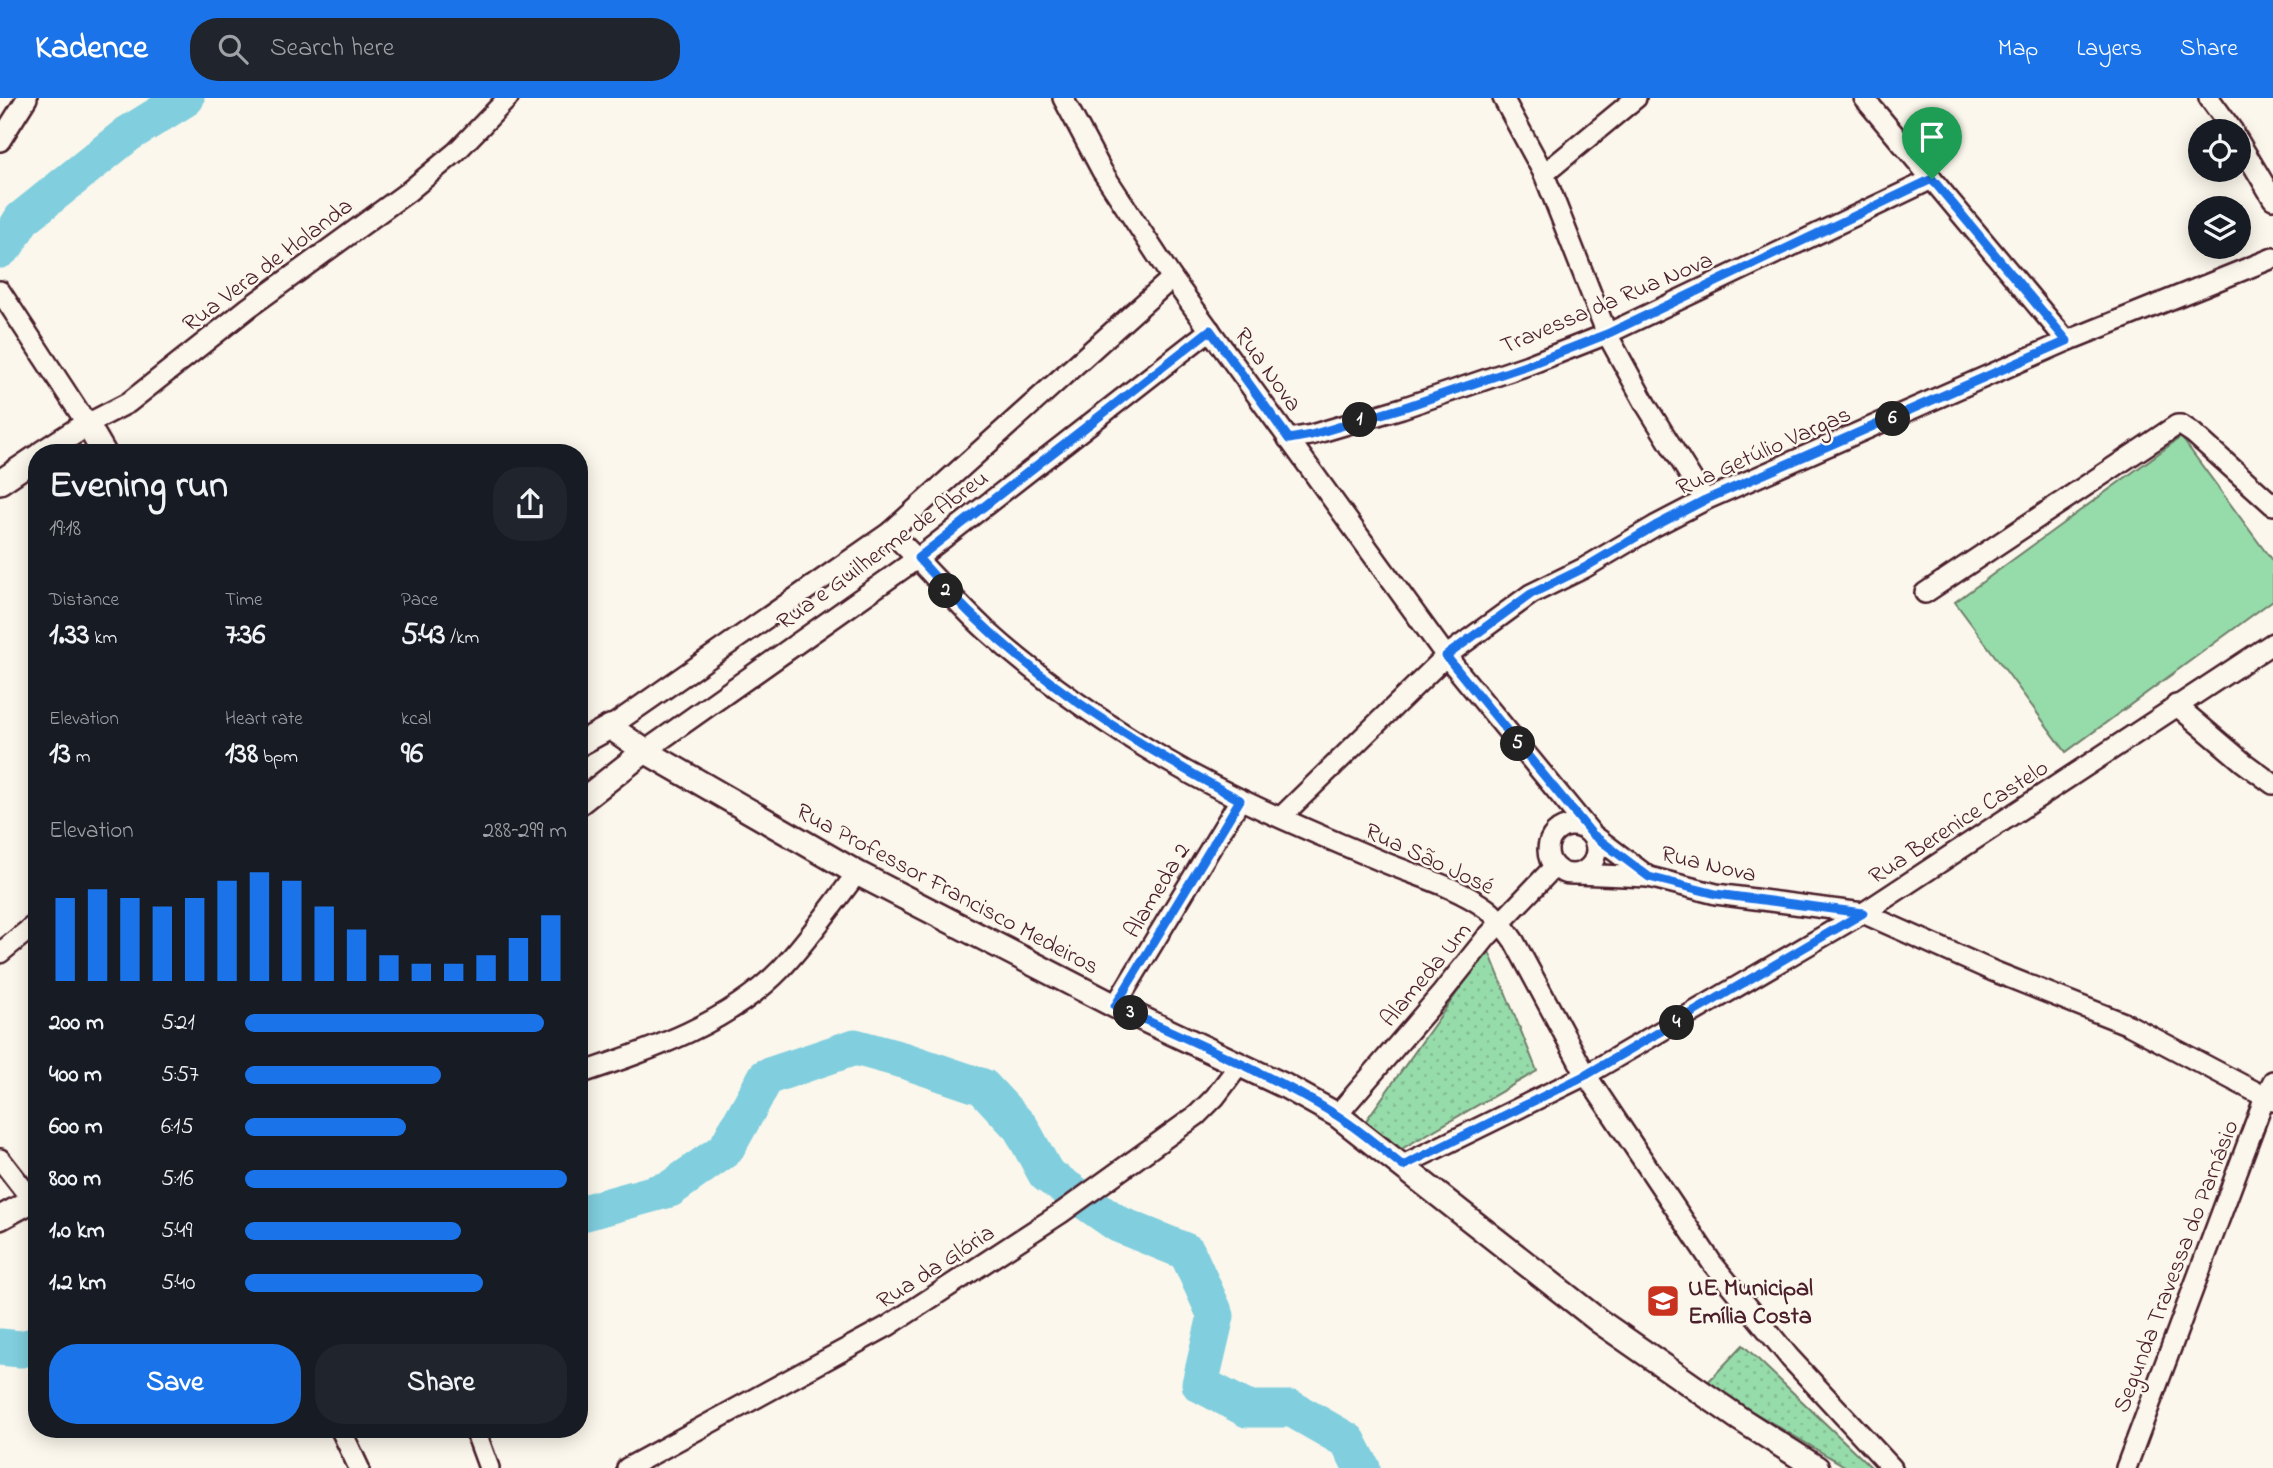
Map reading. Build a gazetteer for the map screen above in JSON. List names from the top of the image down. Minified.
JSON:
{"streets":{"street":["Rua Vera de Holanda","Travessa da Rua Nova","Rua Nova","Rua Getúlio Vargas","Rua e Guilherme de Abreu","Rua Berenice Castelo","Rua São José","Rua Professor Francisco Medeiros","Alameda 2","Alameda Um","Rua da Glória","Segunda Travessa do Parnásio"]},"crossings":[["Travessa da Rua Nova","Rua Nova"],["Rua Nova","Rua Getúlio Vargas"],["Rua Nova","Rua e Guilherme de Abreu"],["Rua Nova","Rua Berenice Castelo"],["Rua Nova","Alameda Um"],["Rua Nova","Segunda Travessa do Parnásio"],["Rua e Guilherme de Abreu","Rua São José"],["Rua e Guilherme de Abreu","Rua Professor Francisco Medeiros"],["Rua Berenice Castelo","Rua São José"],["Rua Berenice Castelo","Rua Professor Francisco Medeiros"],["Rua São José","Alameda 2"],["Rua São José","Alameda Um"],["Rua Professor Francisco Medeiros","Alameda 2"],["Rua Professor Francisco Medeiros","Alameda Um"],["Rua Professor Francisco Medeiros","Rua da Glória"]],"places":{"school or university":["UE Municipal Emília Costa"]},"page":{"header":"Kadence","search":"Search here","nav":["Map","Layers","Share"],"pins":["6","1","2","5","3","4"],"heading":["Evening run","19:18"],"stats":[["Distance","1.33 km"],["Time","7:36"],["Pace","5:43 /km"],["Elevation","13 m"],["Heart rate","138 bpm"],["kcal","96"]],"chart":["Elevation","288–299 m"],"list":[{"name":"200 m","note":"5:21"},{"name":"400 m","note":"5:57"},{"name":"600 m","note":"6:15"},{"name":"800 m","note":"5:16"},{"name":"1.0 km","note":"5:49"},{"name":"1.2 km","note":"5:40"}],"buttons":["Save","Share"]}}
